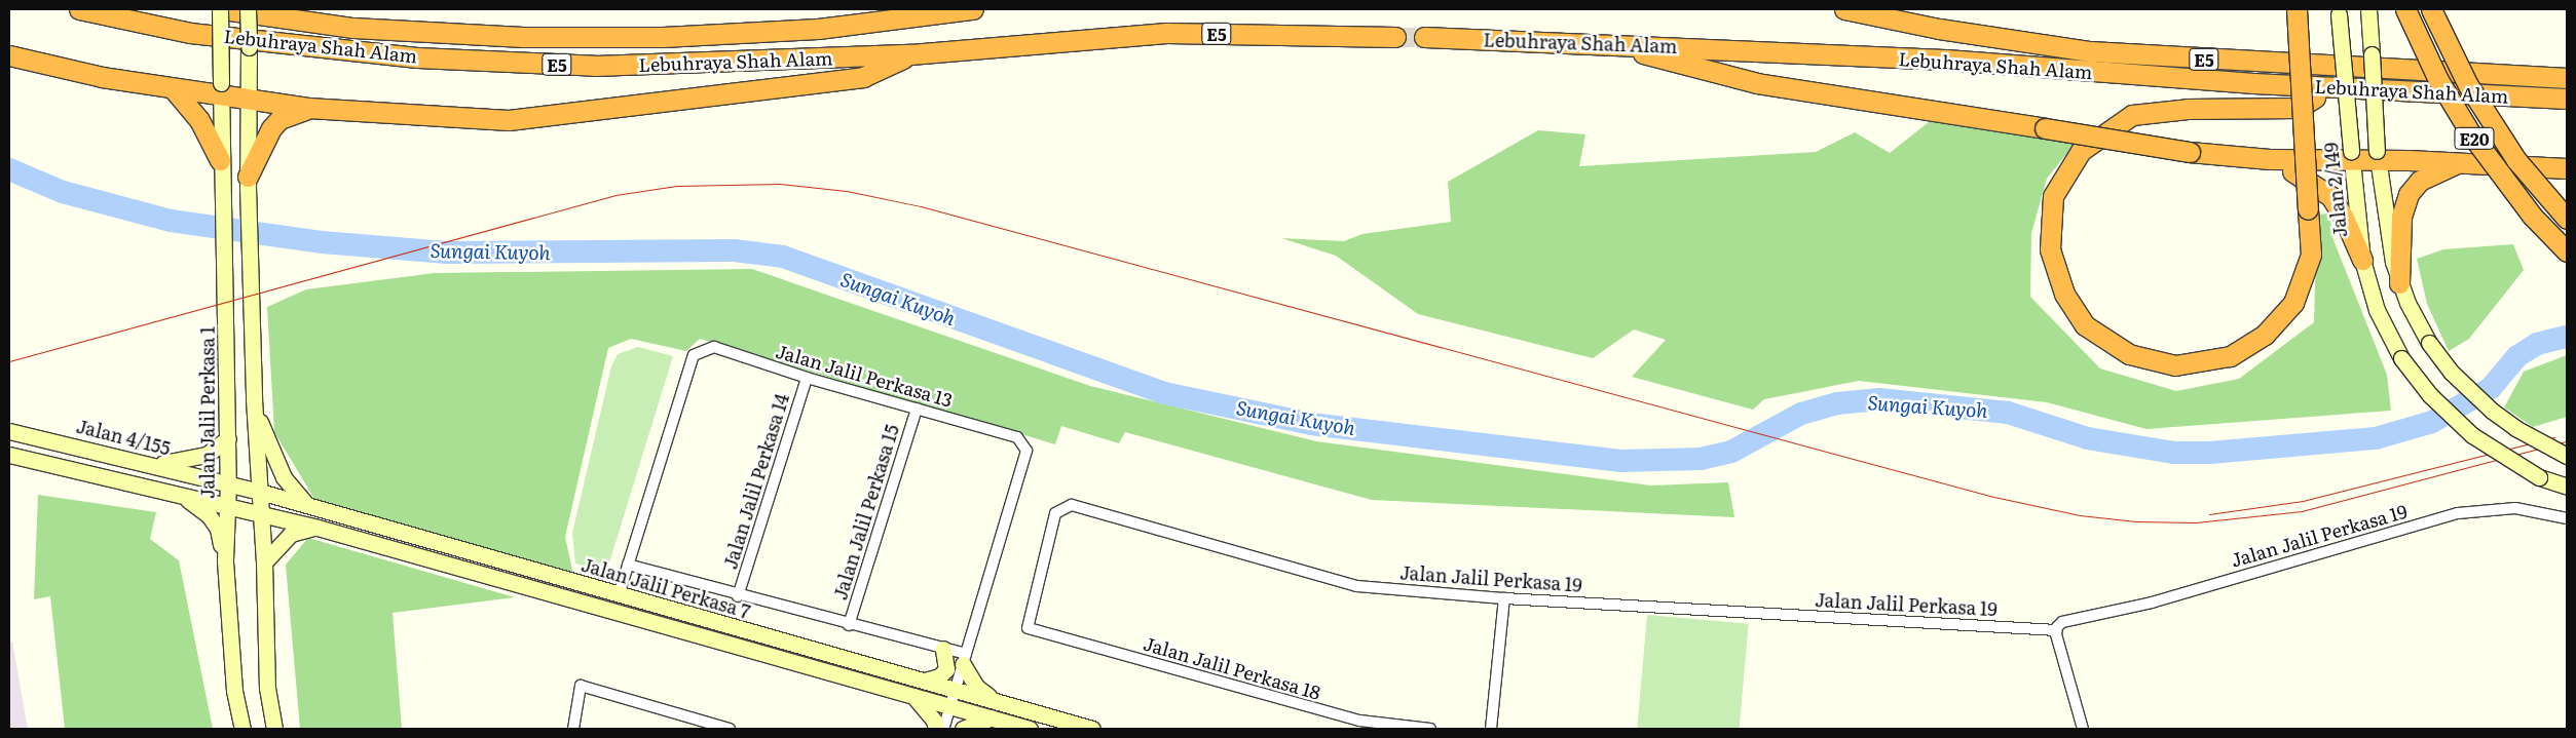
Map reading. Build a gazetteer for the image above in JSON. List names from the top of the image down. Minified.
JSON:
{"streets":{"highway":["E5","Lebuhraya Shah Alam","E20"],"main road":["Jalan 2/149","Jalan Jalil Perkasa 1","Jalan 4/155","Jalan Jalil Perkasa 7"],"street":["Jalan Jalil Perkasa 13","Jalan Jalil Perkasa 14","Jalan Jalil Perkasa 15","Jalan Jalil Perkasa 19","Jalan Jalil Perkasa 18"]},"crossings":[["Lebuhraya Shah Alam","Jalan Jalil Perkasa 1"],["Jalan Jalil Perkasa 13","Jalan Jalil Perkasa 14"],["Jalan Jalil Perkasa 13","Jalan Jalil Perkasa 15"],["Jalan Jalil Perkasa 13","Jalan Jalil Perkasa 7"],["Jalan Jalil Perkasa 1","Jalan 4/155"],["Jalan Jalil Perkasa 1","Jalan Jalil Perkasa 7"],["Jalan 4/155","Jalan Jalil Perkasa 7"],["Jalan Jalil Perkasa 19","Jalan Jalil Perkasa 18"]],"water":["Sungai Kuyoh"]}
